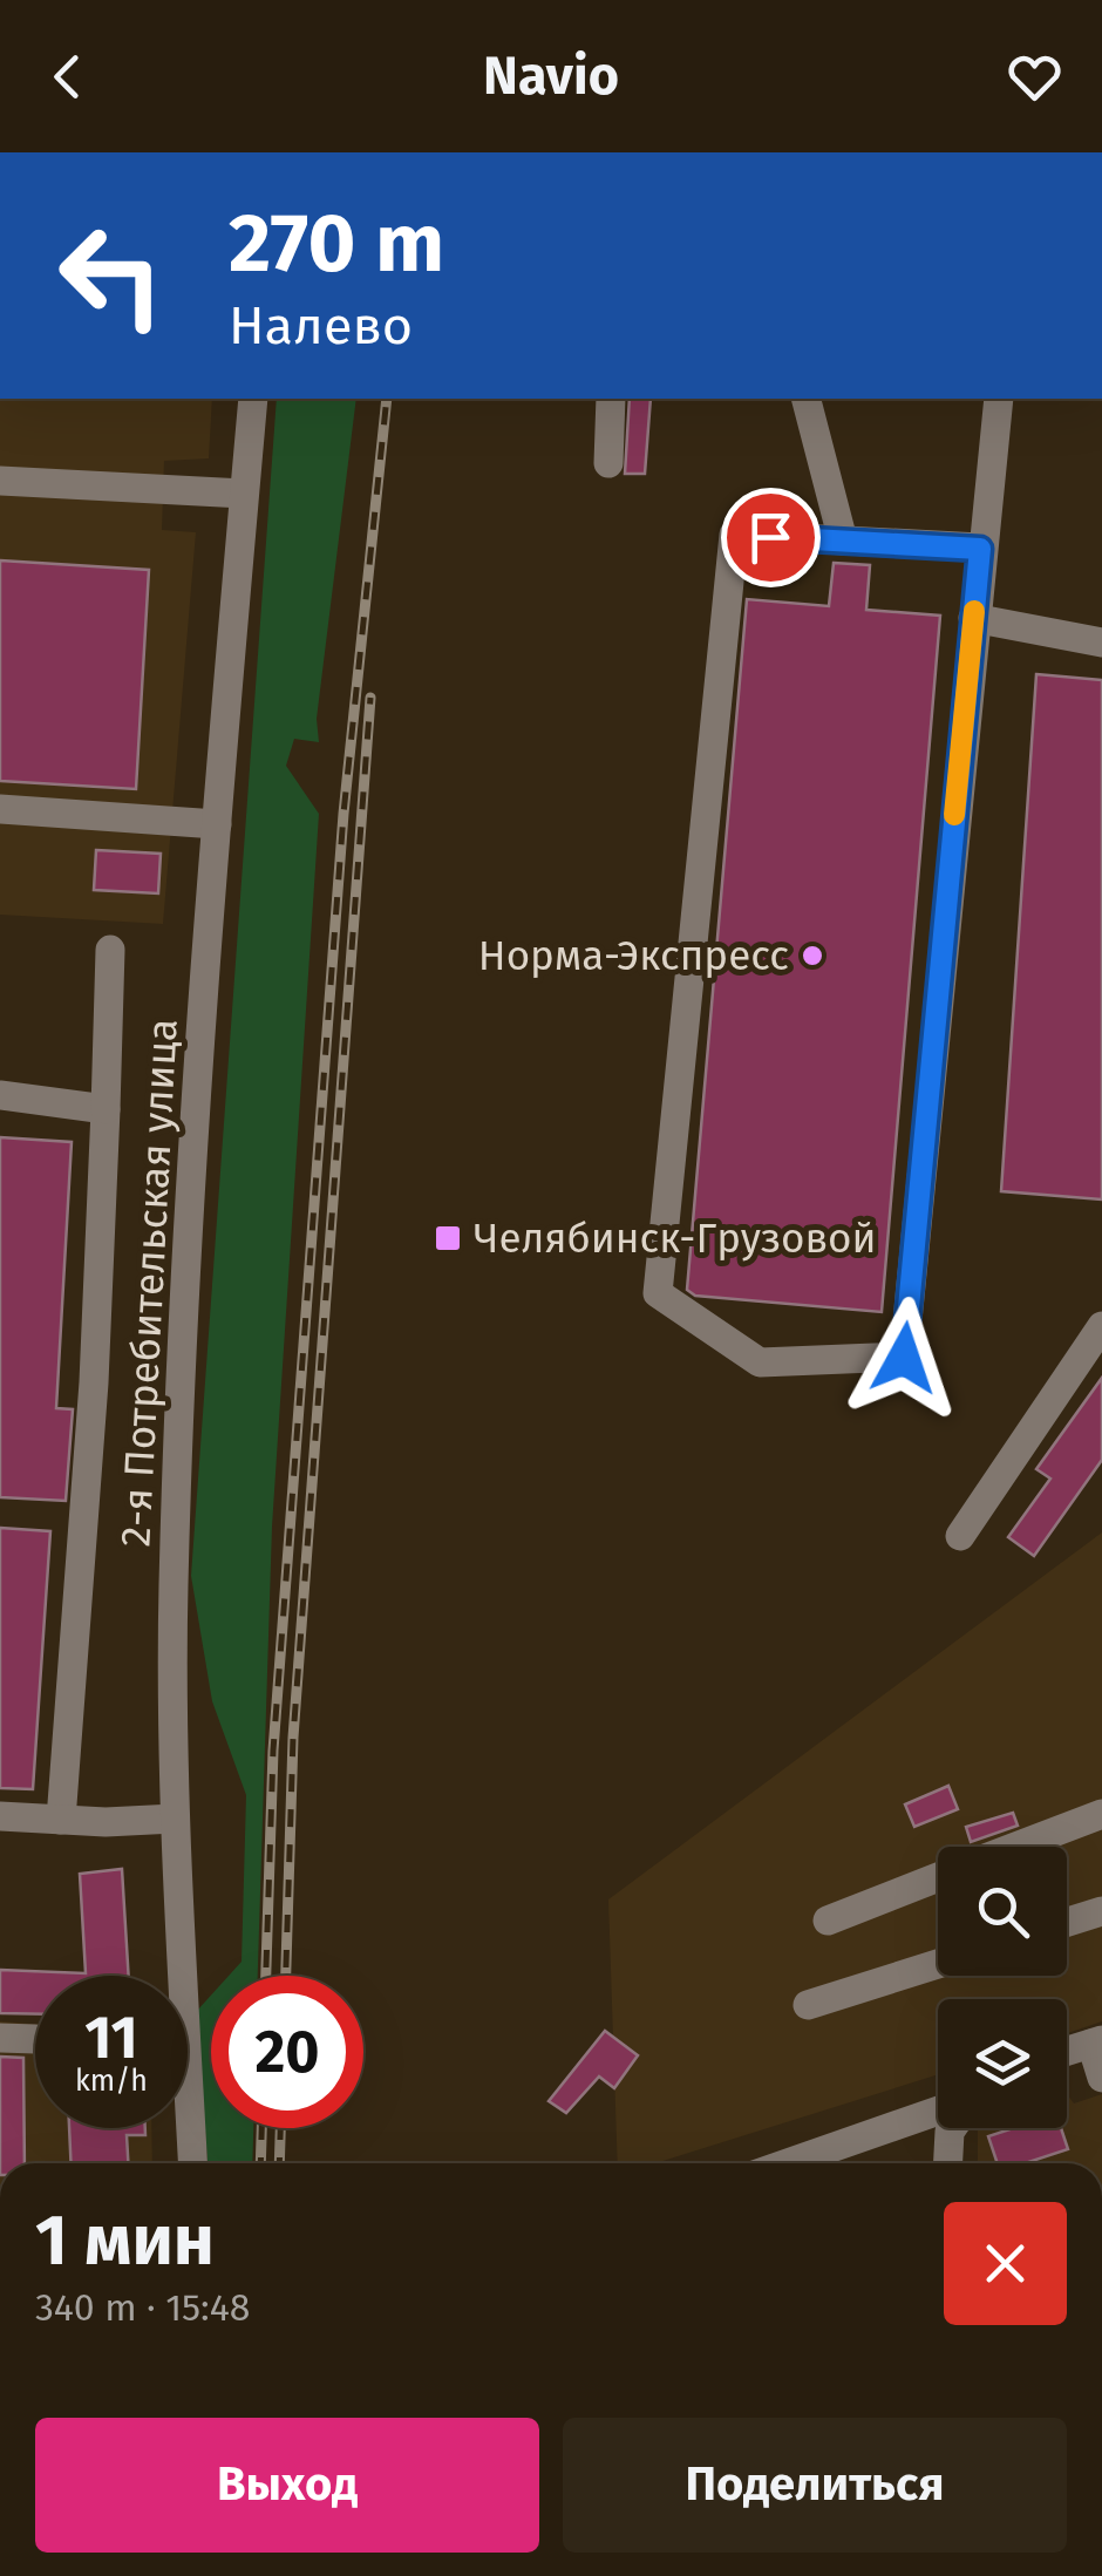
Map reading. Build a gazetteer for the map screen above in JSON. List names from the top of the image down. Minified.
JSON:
{"streets":{"street":["2-я Потребительская улица"]},"places":{"other":["Норма-Экспресс"],"transit":["Челябинск-Грузовой"]},"page":{"header":"Navio","turn":["270 m","Налево"],"speed":"11 km/h","limit":"20","heading":["1 мин","340 m · 15:48"],"buttons":["Выход","Поделиться"]}}
